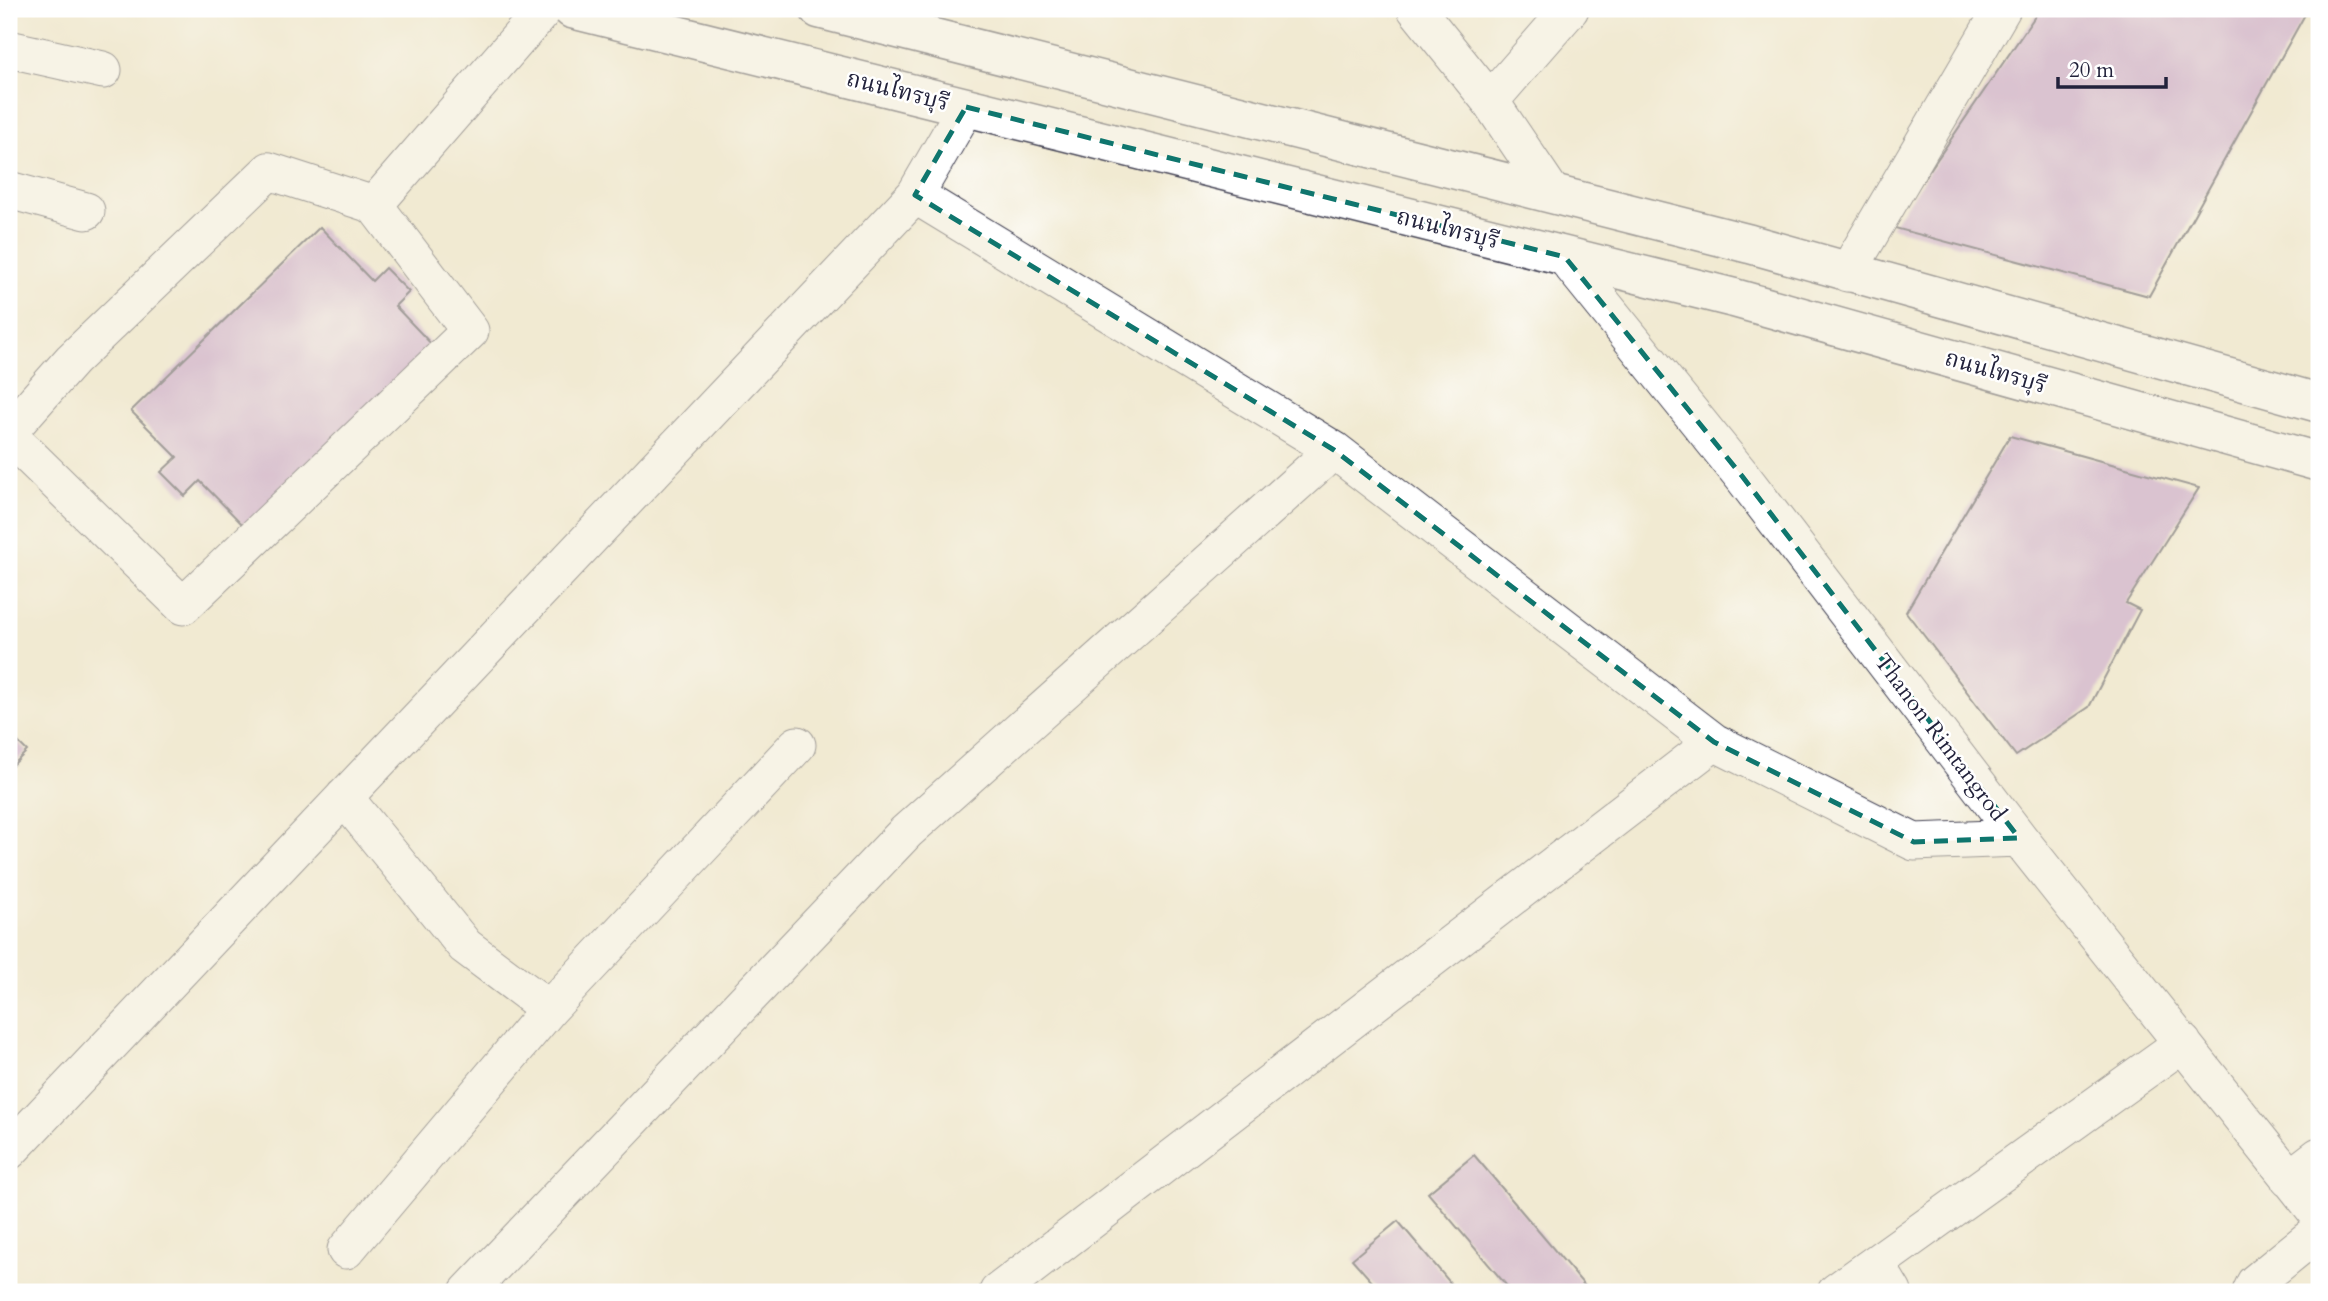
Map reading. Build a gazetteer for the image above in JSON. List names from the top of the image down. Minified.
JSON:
{"streets":{"main road":["ถนนไทรบุรี"],"street":["Thanon Rimtangrod"]},"crossings":[["ถนนไทรบุรี","Thanon Rimtangrod"]],"scale_bar":"20 m"}
